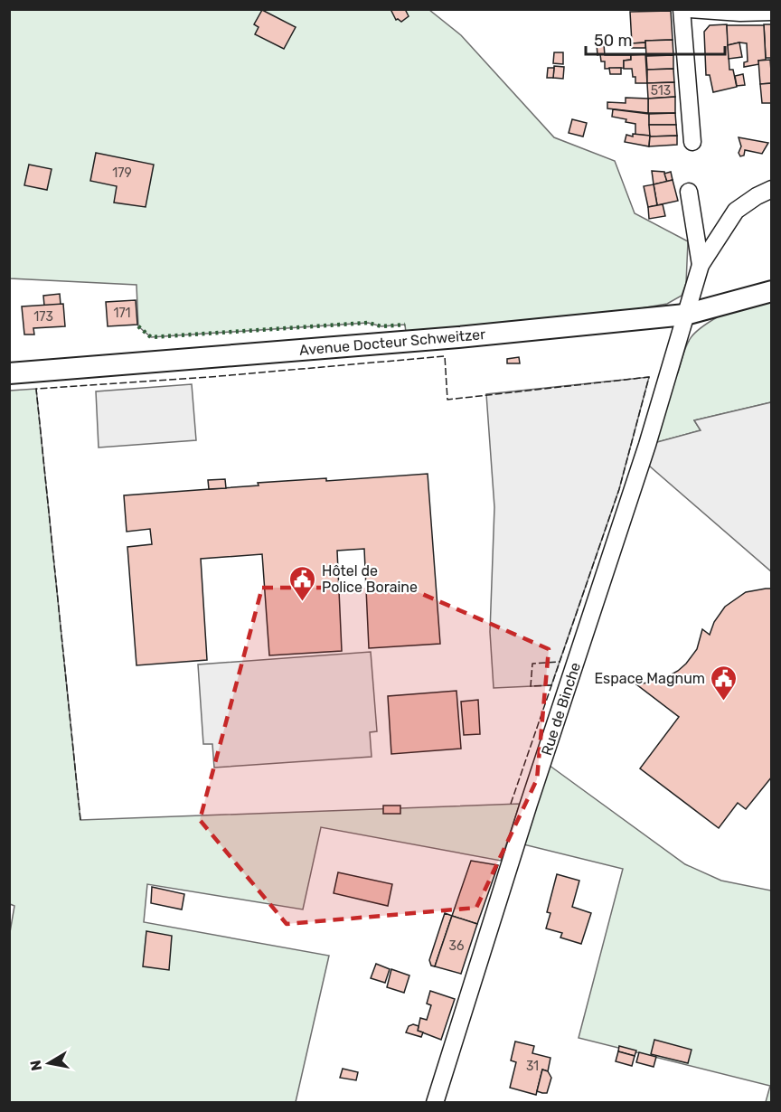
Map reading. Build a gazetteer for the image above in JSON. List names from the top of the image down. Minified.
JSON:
{"streets":{"street":["Avenue Docteur Schweitzer","Rue de Binche"]},"crossings":[["Avenue Docteur Schweitzer","Rue de Binche"]],"places":{"public building":["Hôtel de Police Boraine","Espace Magnum"]},"house_numbers":["513","179","171","173","36","31"],"scale_bar":"50 m","north":"left"}
